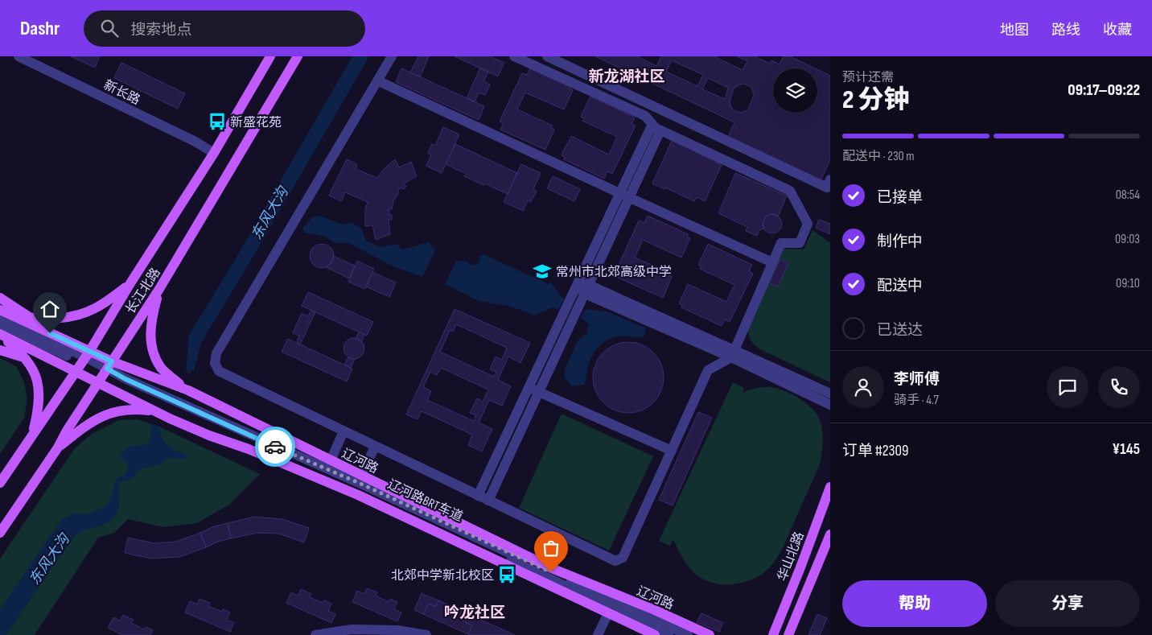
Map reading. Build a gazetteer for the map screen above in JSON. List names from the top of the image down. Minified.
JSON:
{"streets":{"main road":["长江北路","辽河路","华山北路"],"street":["新长路","辽河路BRT车道"]},"crossings":[["新长路","长江北路"],["长江北路","辽河路BRT车道"]],"districts":["新龙湖社区","吟龙社区"],"water":["东风大沟"],"places":{"bus stop":["新盛花苑","北郊中学新北校区"],"school or university":["常州市北郊高级中学"]},"page":{"header":"Dashr","search":"搜索地点","nav":["地图","路线","收藏"],"heading":["2 分钟","预计还需","09:17–09:22"],"panel":["李师傅","骑手 · 4.7","订单 #2309","¥145"],"bar":"配送中 · 230 m","list":[["已接单","08:54"],["制作中","09:03"],["配送中","09:10"],"已送达"],"buttons":["帮助","分享"]}}
